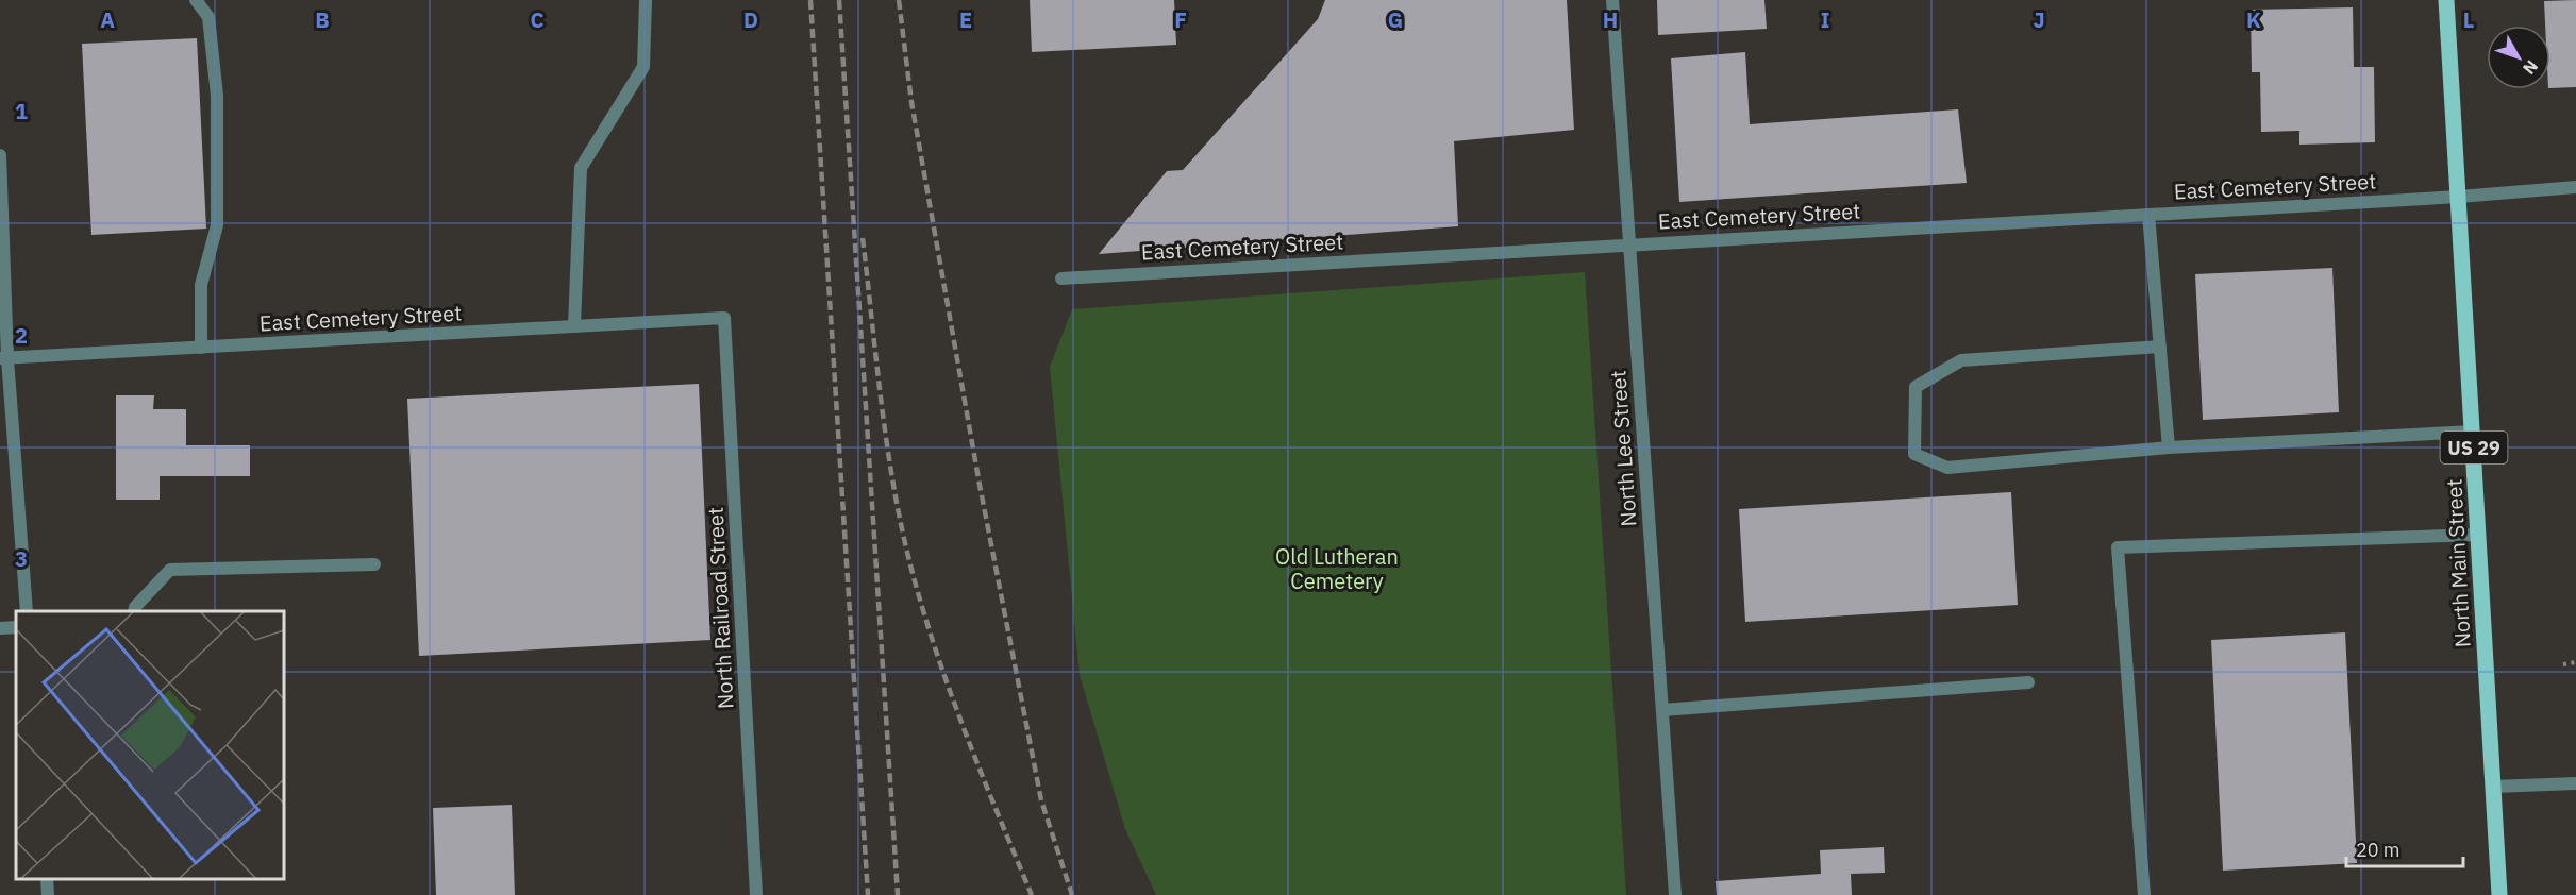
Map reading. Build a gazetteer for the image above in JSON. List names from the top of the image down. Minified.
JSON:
{"streets":{"main road":["US 29","North Main Street"],"street":["East Cemetery Street","North Lee Street","North Railroad Street"]},"crossings":[["East Cemetery Street","North Lee Street"],["East Cemetery Street","North Main Street"],["East Cemetery Street","North Railroad Street"]],"parks":["Old Lutheran Cemetery"],"scale_bar":"20 m","north":"bottom right","grid":{"columns":["A","B","C","D","E","F","G","H","I","J","K","L"],"rows":["1","2","3"]}}
